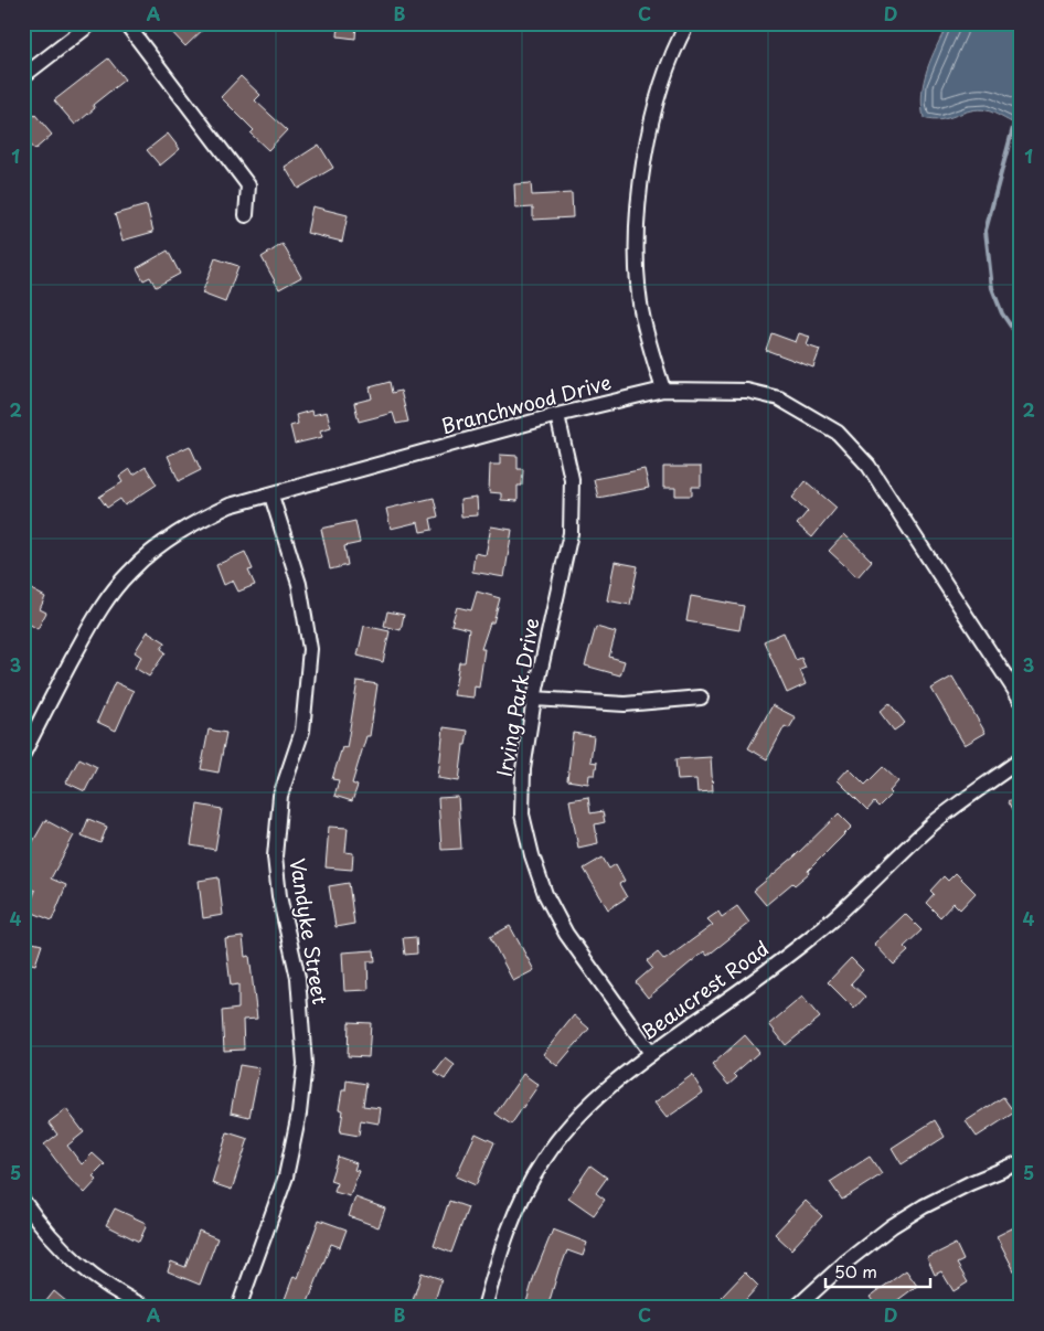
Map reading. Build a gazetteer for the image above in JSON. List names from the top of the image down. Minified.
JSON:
{"streets":{"street":["Branchwood Drive","Irving Park Drive","Vandyke Street","Beaucrest Road"]},"crossings":[["Branchwood Drive","Irving Park Drive"],["Branchwood Drive","Vandyke Street"],["Irving Park Drive","Beaucrest Road"]],"scale_bar":"50 m","grid":{"columns":["A","B","C","D"],"rows":["1","2","3","4","5"]}}
